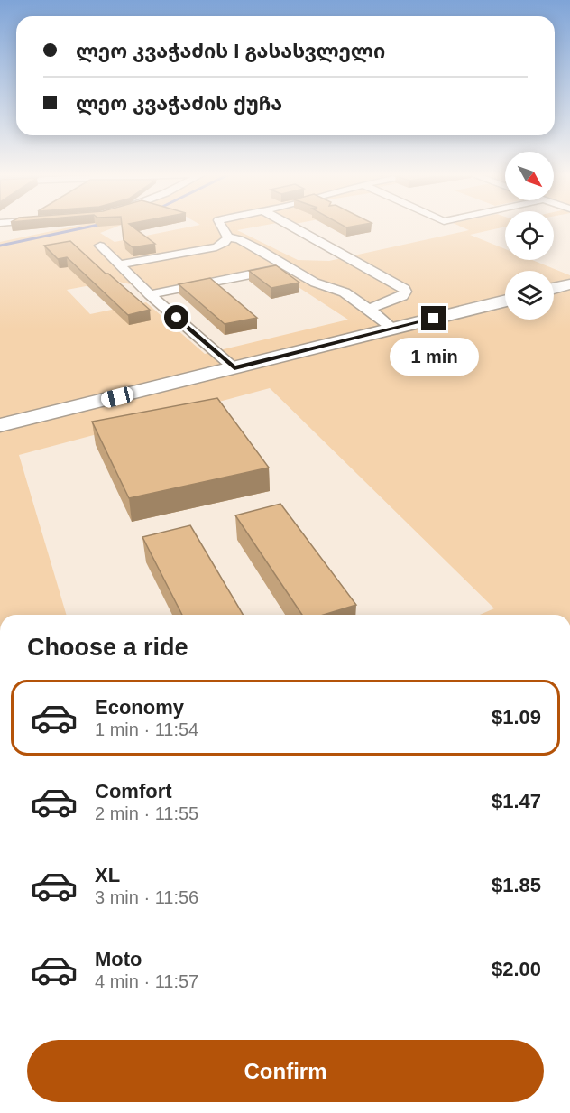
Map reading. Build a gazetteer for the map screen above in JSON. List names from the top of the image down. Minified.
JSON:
{"north":"bottom right","page":{"banner":["ლეო კვაჭაძის I გასასვლელი","ლეო კვაჭაძის ქუჩა"],"bubble":"1 min","heading":"Choose a ride","list":[{"name":"Economy","note":"1 min · 11:54","value":"$1.09"},{"name":"Comfort","note":"2 min · 11:55","value":"$1.47"},{"name":"XL","note":"3 min · 11:56","value":"$1.85"},{"name":"Moto","note":"4 min · 11:57","value":"$2.00"}],"buttons":"Confirm"}}
